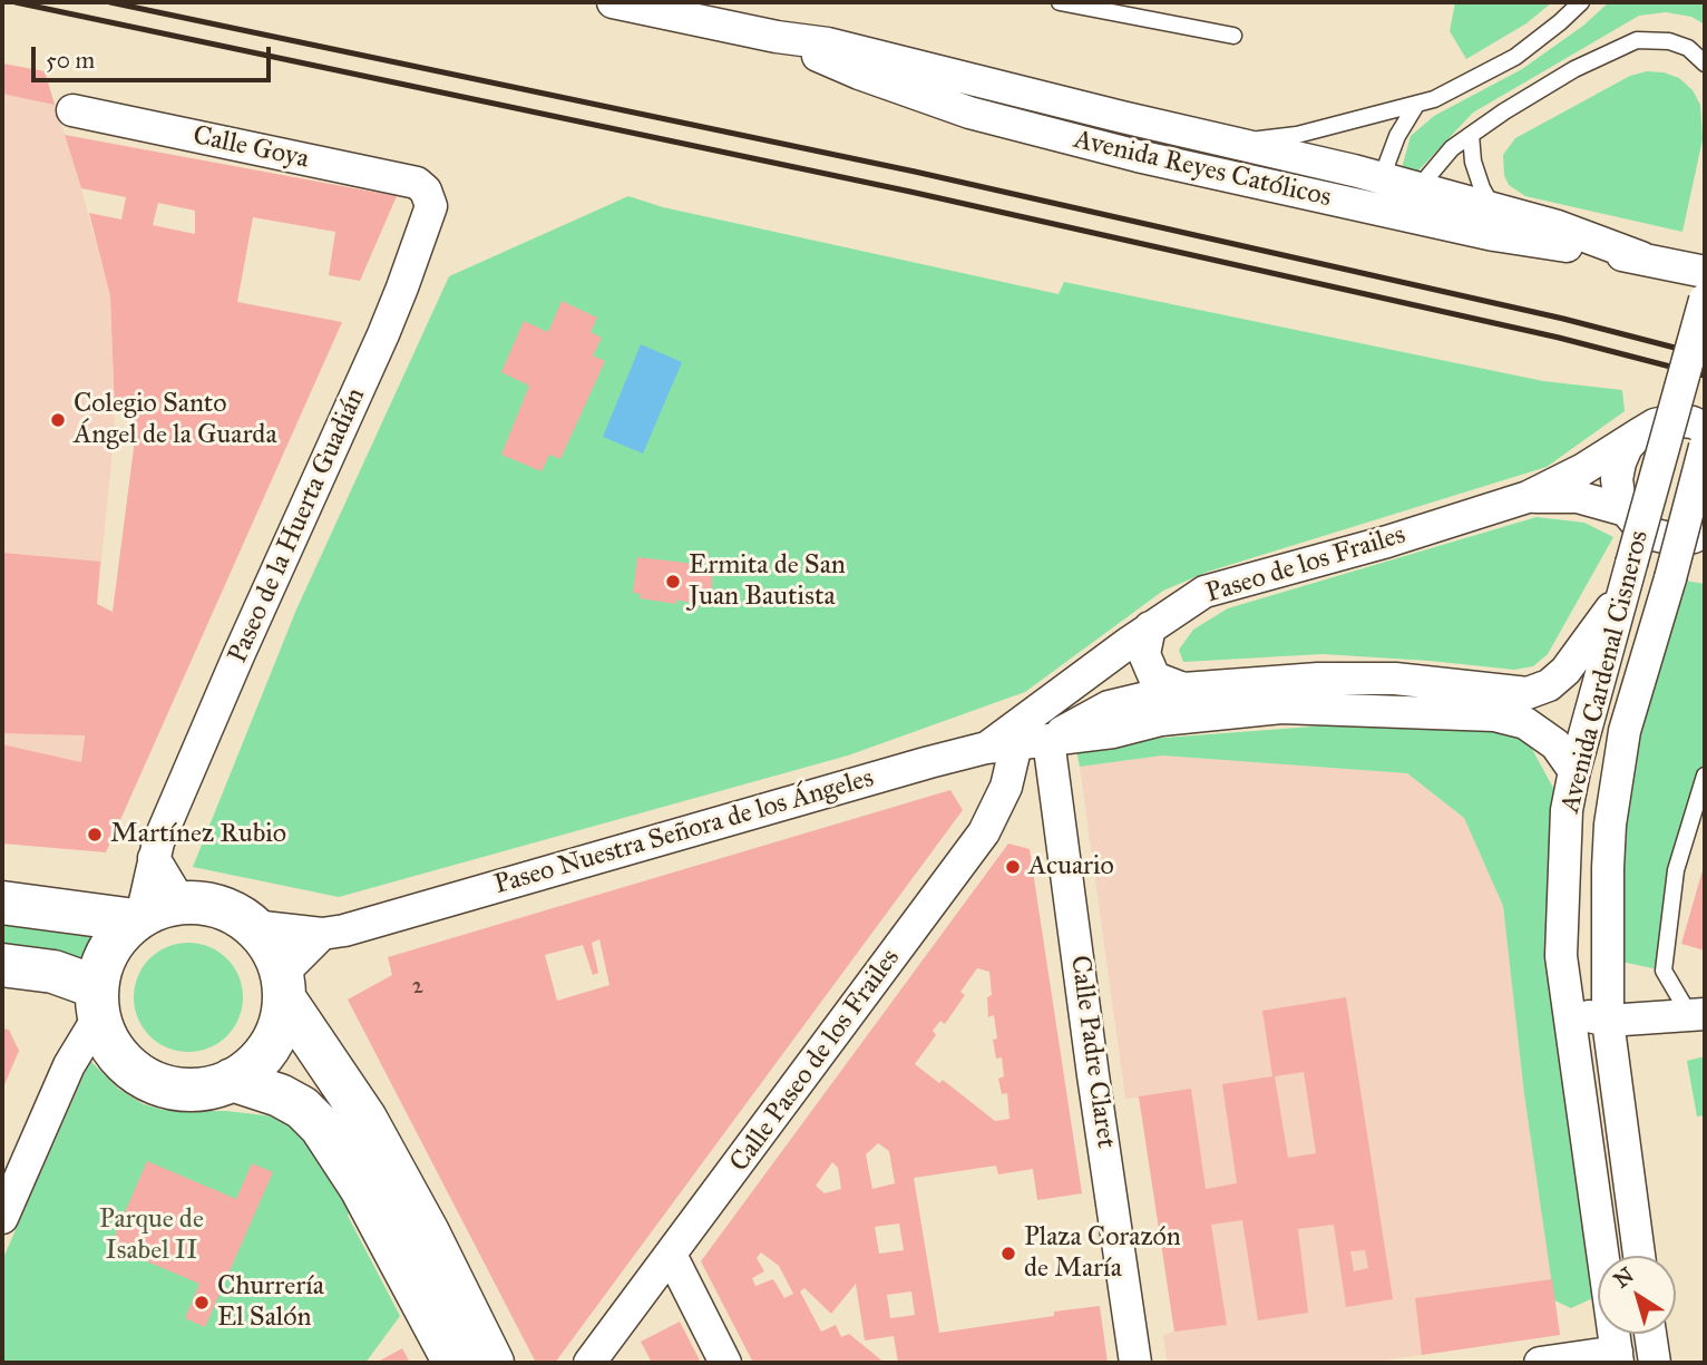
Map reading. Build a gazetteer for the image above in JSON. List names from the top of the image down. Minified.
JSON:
{"streets":{"street":["Calle Goya","Avenida Reyes Católicos","Paseo de la Huerta Guadián","Paseo de los Frailes","Avenida Cardenal Cisneros","Paseo Nuestra Señora de los Ángeles","Calle Padre Claret","Calle Paseo de los Frailes"]},"crossings":[["Calle Goya","Paseo de la Huerta Guadián"],["Paseo de la Huerta Guadián","Paseo Nuestra Señora de los Ángeles"],["Paseo de los Frailes","Paseo Nuestra Señora de los Ángeles"],["Paseo de los Frailes","Calle Paseo de los Frailes"],["Avenida Cardenal Cisneros","Paseo Nuestra Señora de los Ángeles"],["Paseo Nuestra Señora de los Ángeles","Calle Padre Claret"],["Paseo Nuestra Señora de los Ángeles","Calle Paseo de los Frailes"]],"parks":["Parque de Isabel II"],"places":["Colegio Santo Ángel de la Guarda","Ermita de San Juan Bautista","Martínez Rubio","Acuario","Plaza Corazón de María","Churrería El Salón"],"house_numbers":["2"],"scale_bar":"50 m","north":"top left"}
